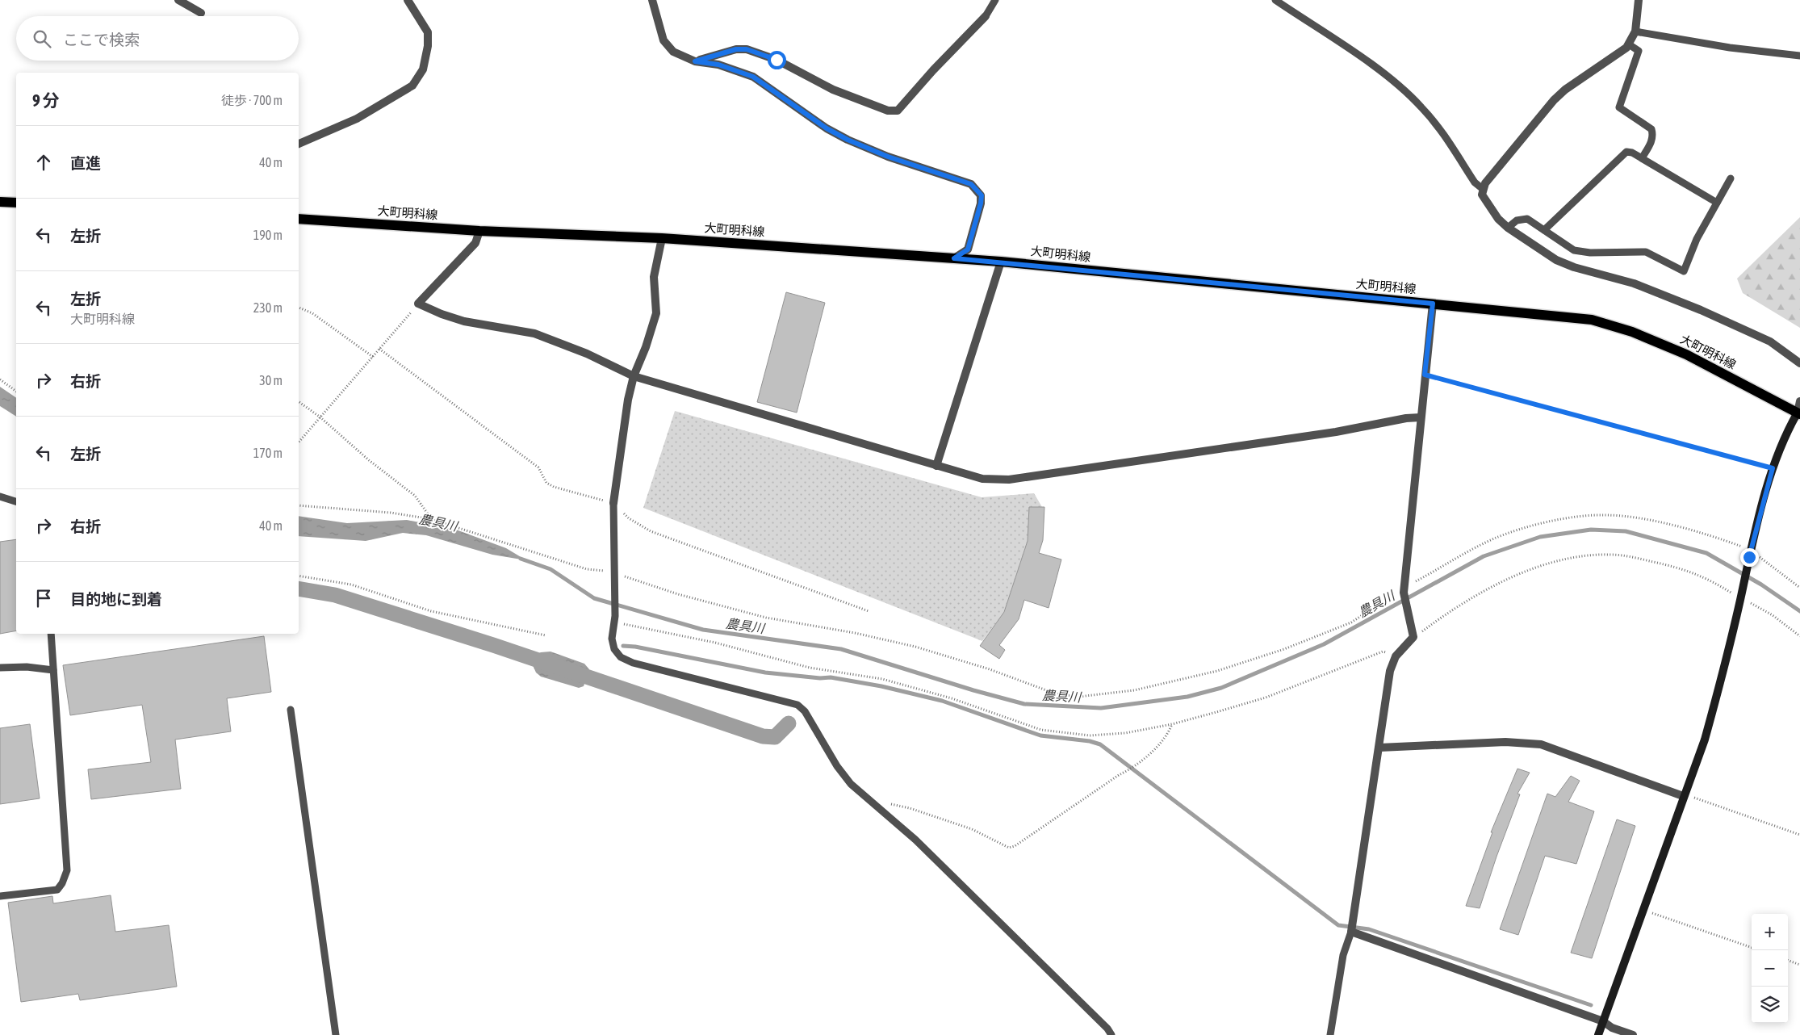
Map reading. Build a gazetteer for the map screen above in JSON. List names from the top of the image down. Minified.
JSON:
{"streets":{"main road":["大町明科線"]},"water":["農具川"],"page":{"search":"ここで検索","heading":["9 分","徒歩 · 700 m"],"list":[["直進","40 m"],["左折","190 m"],["左折","大町明科線","230 m"],["右折","30 m"],["左折","170 m"],["右折","40 m"],"目的地に到着"],"map_buttons":["+","−"]}}
